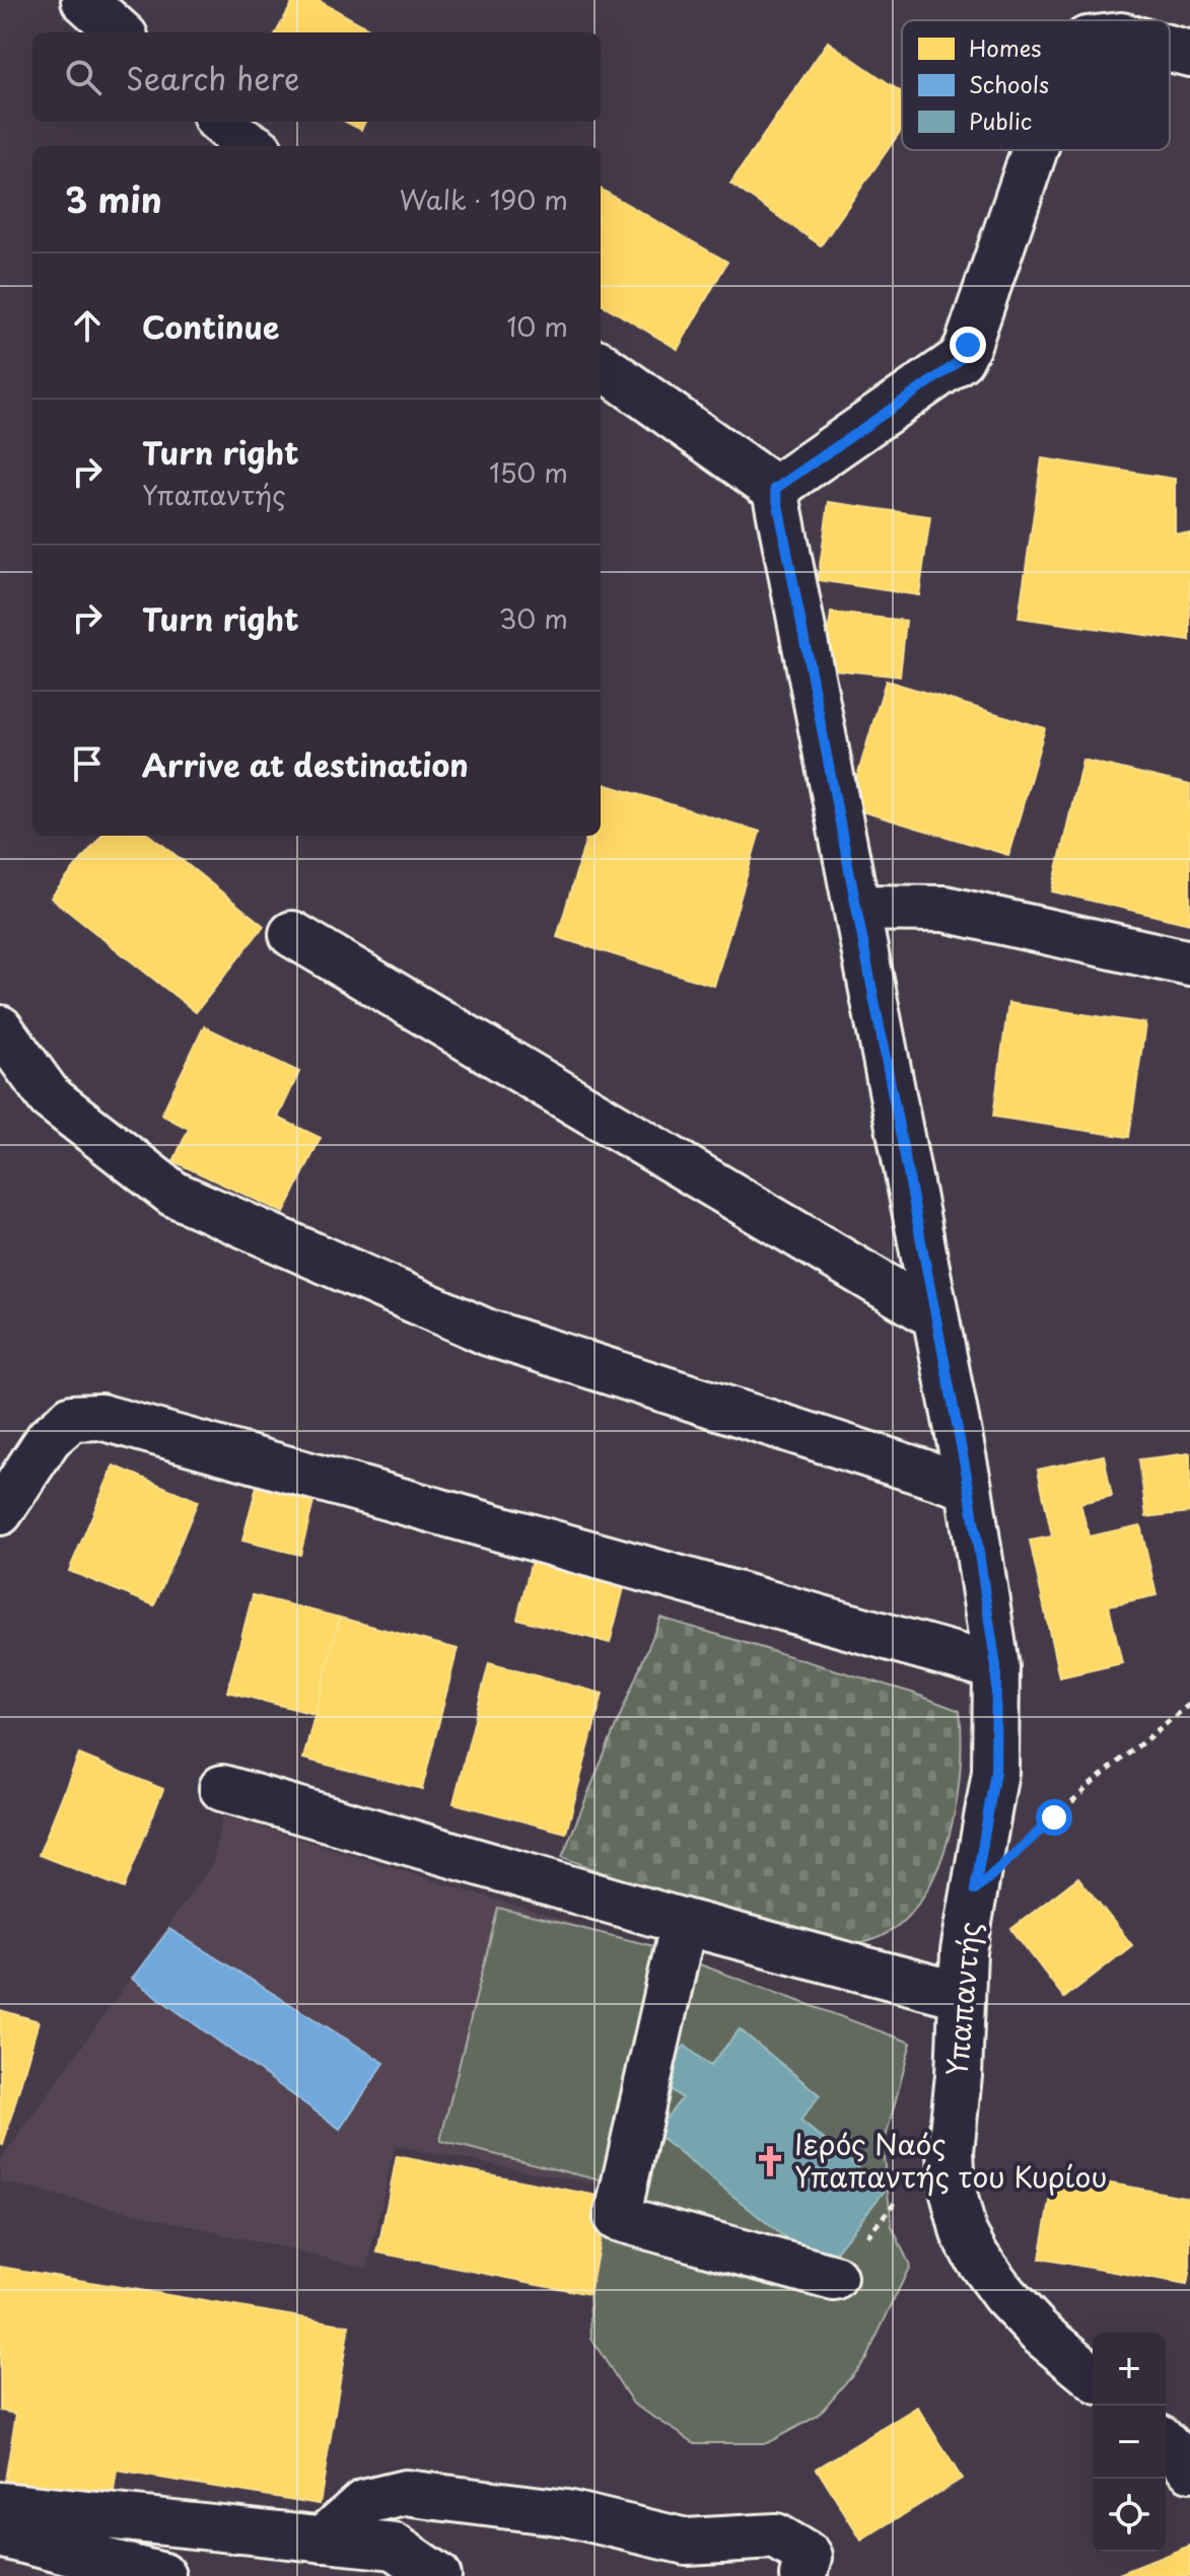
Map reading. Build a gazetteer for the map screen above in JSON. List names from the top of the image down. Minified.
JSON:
{"streets":{"street":["Υπαπαντής"]},"places":{"church":["Ιερός Ναός Υπαπαντής του Κυρίου"]},"legend":["Homes","Schools","Public"],"page":{"search":"Search here","heading":["3 min","Walk · 190 m"],"list":[["Continue","10 m"],["Turn right","Υπαπαντής","150 m"],["Turn right","30 m"],"Arrive at destination"],"map_buttons":["+","−"]}}
